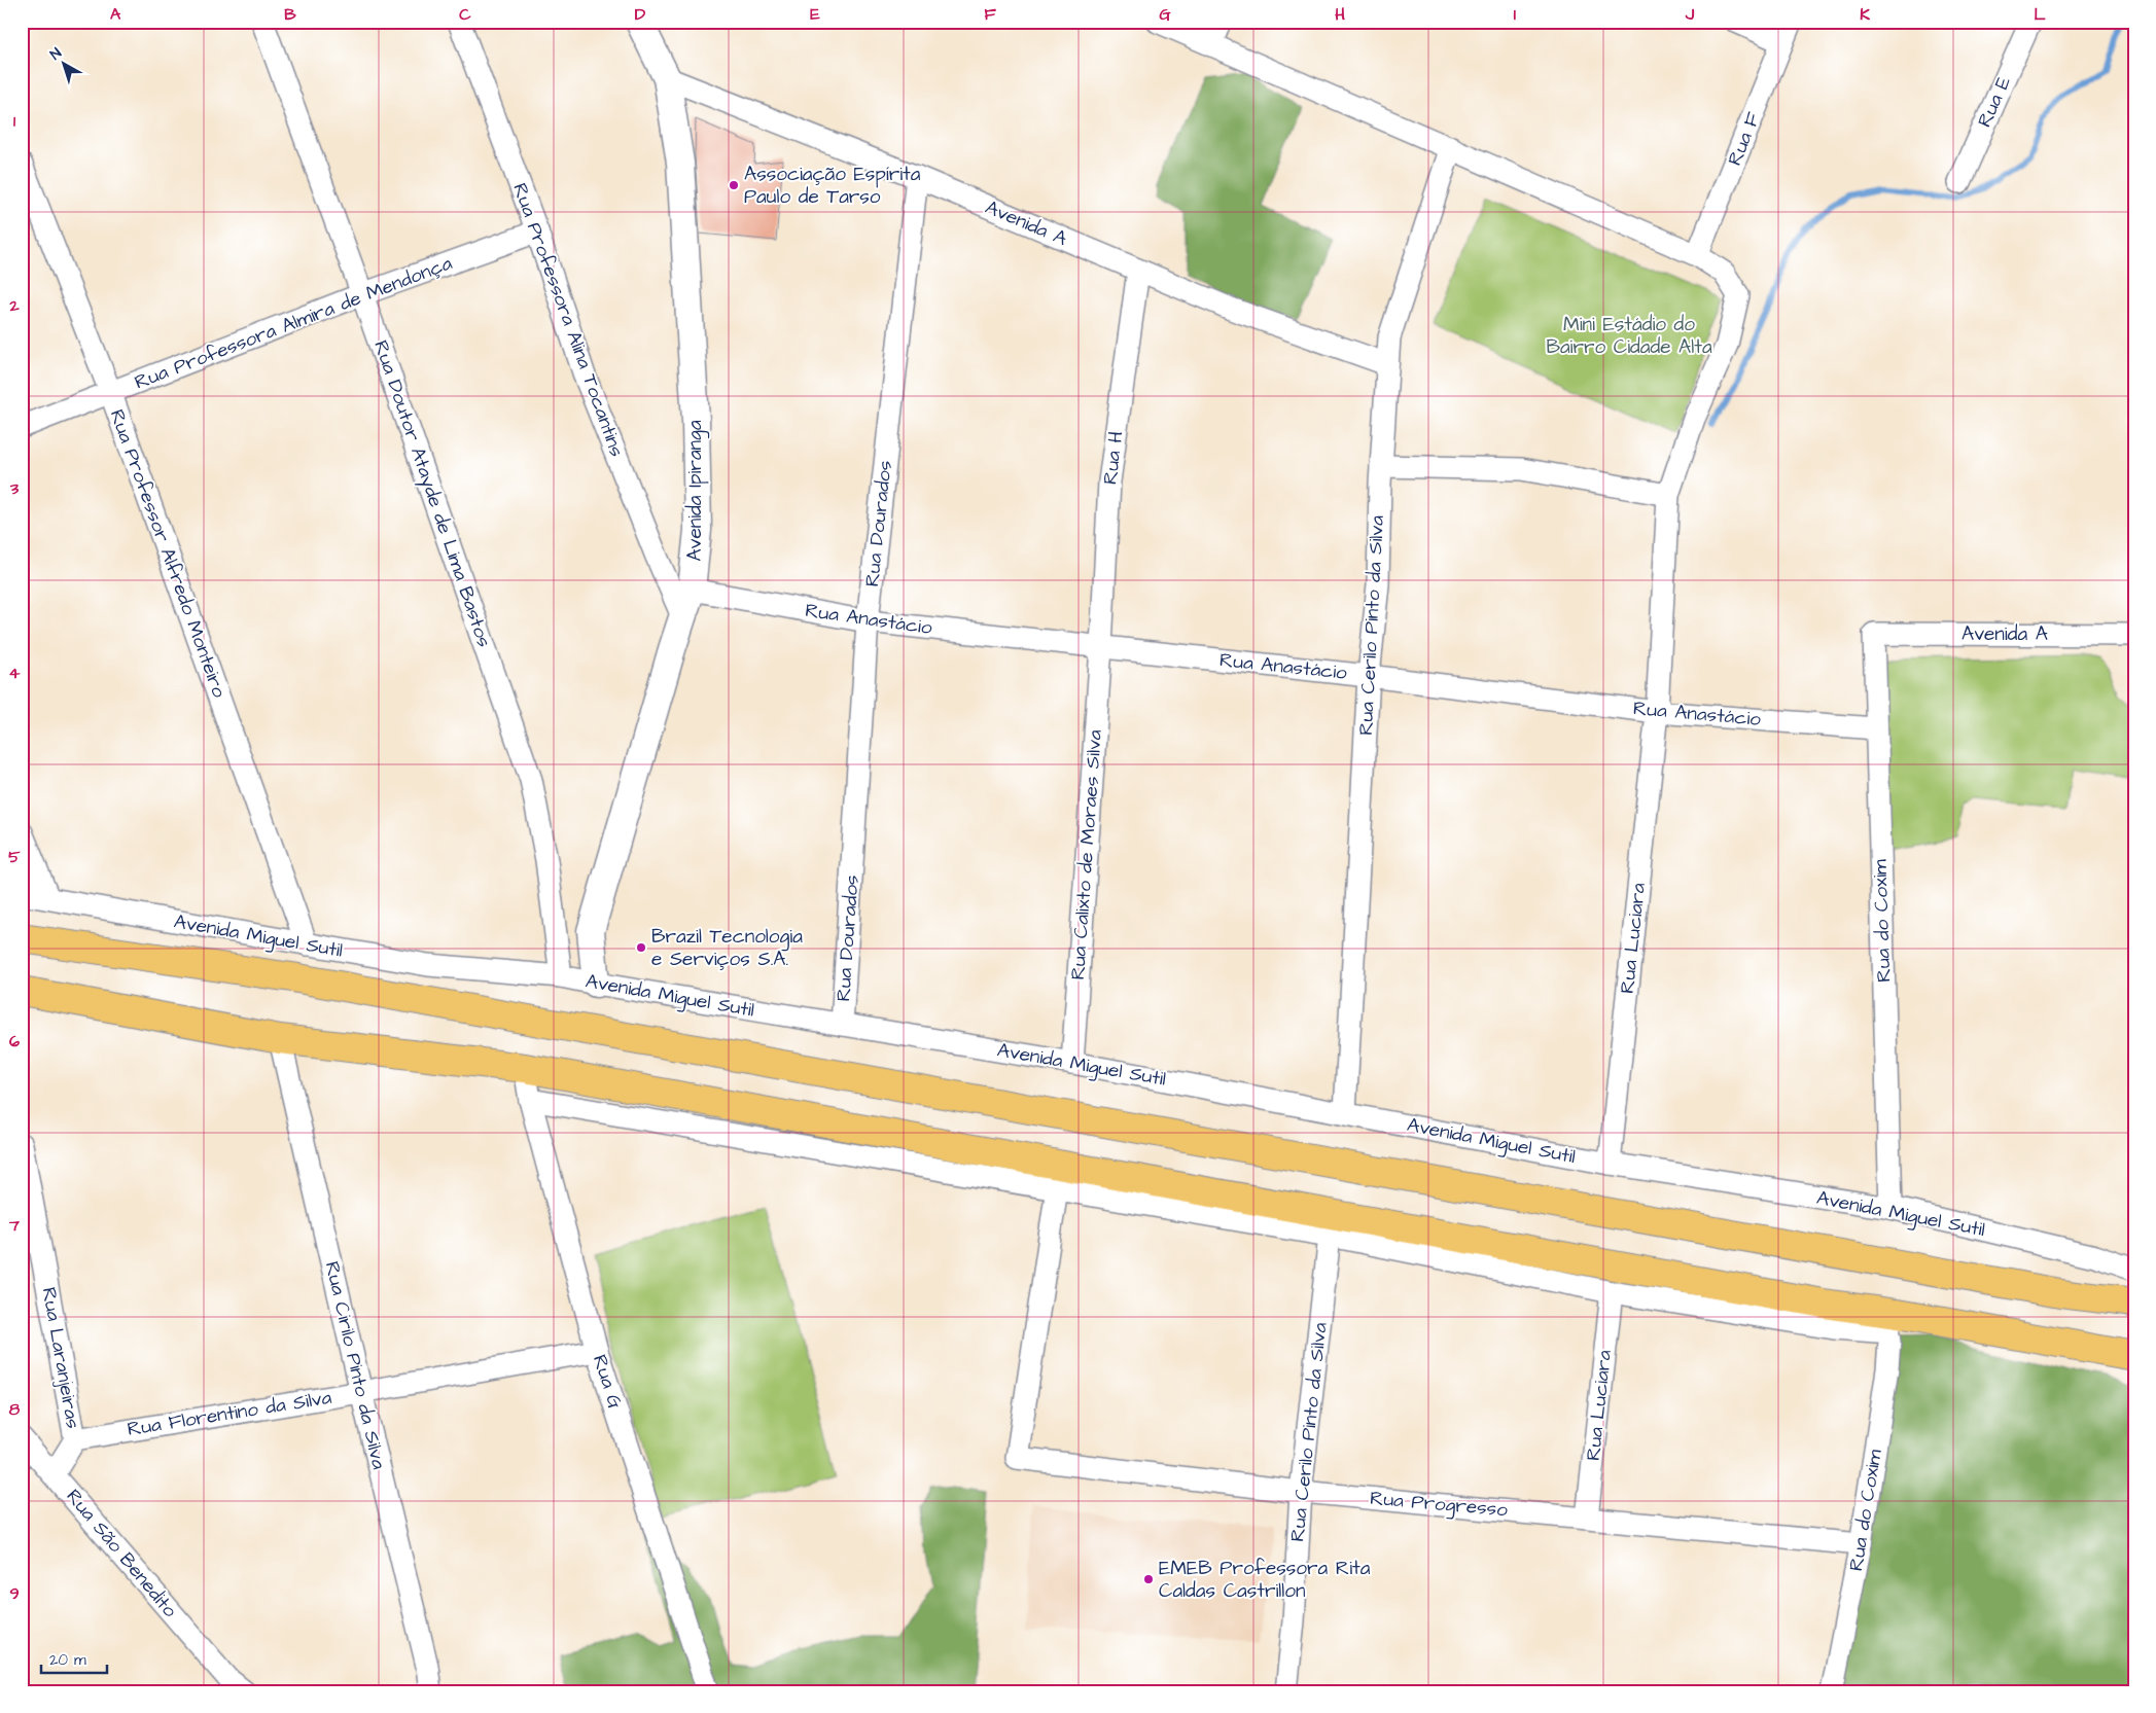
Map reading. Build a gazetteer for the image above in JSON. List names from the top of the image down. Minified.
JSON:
{"streets":{"main road":["Avenida Miguel Sutil"],"street":["Rua E","Rua F","Avenida A","Rua Professora Alina Tocantins","Rua Professora Almira de Mendonça","Rua H","Avenida Ipiranga","Rua Doutor Atayde de Lima Bastos","Rua Dourados","Rua Professor Alfredo Monteiro","Rua Anastácio","Rua Cerilo Pinto da Silva","Rua Calixto de Moraes Silva","Rua do Coxim","Rua Luciara","Rua Laranjeiras","Rua Cirilo Pinto da Silva","Rua G","Rua Florentino da Silva","Rua Progresso","Rua São Benedito"]},"crossings":[["Rua F","Rua Luciara"],["Avenida A","Rua H"],["Avenida A","Avenida Ipiranga"],["Avenida A","Rua Dourados"],["Avenida A","Rua Cerilo Pinto da Silva"],["Avenida A","Rua do Coxim"],["Rua Professora Alina Tocantins","Rua Professora Almira de Mendonça"],["Rua Professora Alina Tocantins","Avenida Ipiranga"],["Rua Professora Almira de Mendonça","Rua Doutor Atayde de Lima Bastos"],["Rua Professora Almira de Mendonça","Rua Professor Alfredo Monteiro"],["Rua H","Rua Anastácio"],["Rua H","Rua Calixto de Moraes Silva"],["Avenida Ipiranga","Rua Anastácio"],["Avenida Ipiranga","Avenida Miguel Sutil"],["Rua Doutor Atayde de Lima Bastos","Avenida Miguel Sutil"],["Rua Dourados","Rua Anastácio"],["Rua Dourados","Avenida Miguel Sutil"],["Rua Professor Alfredo Monteiro","Avenida Miguel Sutil"],["Rua Anastácio","Rua Cerilo Pinto da Silva"],["Rua Anastácio","Rua Calixto de Moraes Silva"],["Rua Anastácio","Rua do Coxim"],["Rua Anastácio","Rua Luciara"],["Rua Cerilo Pinto da Silva","Avenida Miguel Sutil"],["Rua Cerilo Pinto da Silva","Rua Luciara"],["Rua Cerilo Pinto da Silva","Rua Progresso"],["Rua Calixto de Moraes Silva","Avenida Miguel Sutil"],["Rua do Coxim","Avenida Miguel Sutil"],["Rua do Coxim","Rua Progresso"],["Avenida Miguel Sutil","Rua Luciara"],["Rua Luciara","Rua Progresso"],["Rua Laranjeiras","Rua Florentino da Silva"],["Rua Laranjeiras","Rua São Benedito"],["Rua Cirilo Pinto da Silva","Rua Florentino da Silva"],["Rua G","Rua Florentino da Silva"]],"parks":["Mini Estádio do Bairro Cidade Alta"],"places":["Associação Espírita Paulo de Tarso","Brazil Tecnologia e Serviços S.A.","EMEB Professora Rita Caldas Castrillon"],"scale_bar":"20 m","north":"top left","grid":{"columns":["A","B","C","D","E","F","G","H","I","J","K","L"],"rows":["1","2","3","4","5","6","7","8","9"]}}
